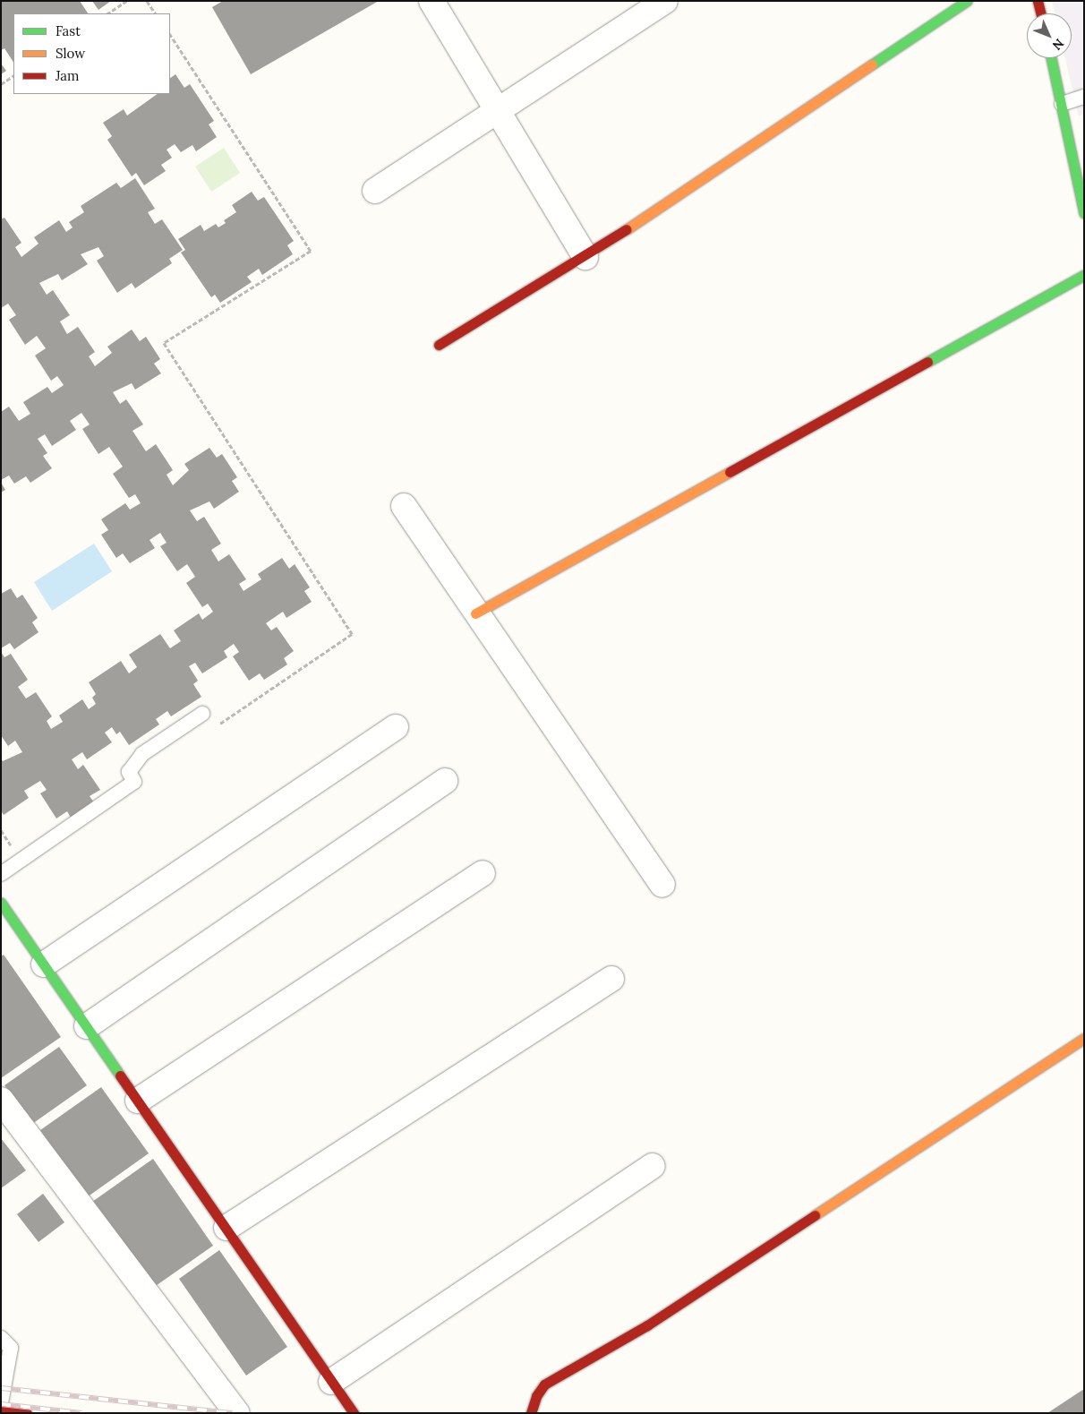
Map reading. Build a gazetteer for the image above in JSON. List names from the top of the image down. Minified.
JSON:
{"legend":["Fast","Slow","Jam"],"north":"bottom right"}
